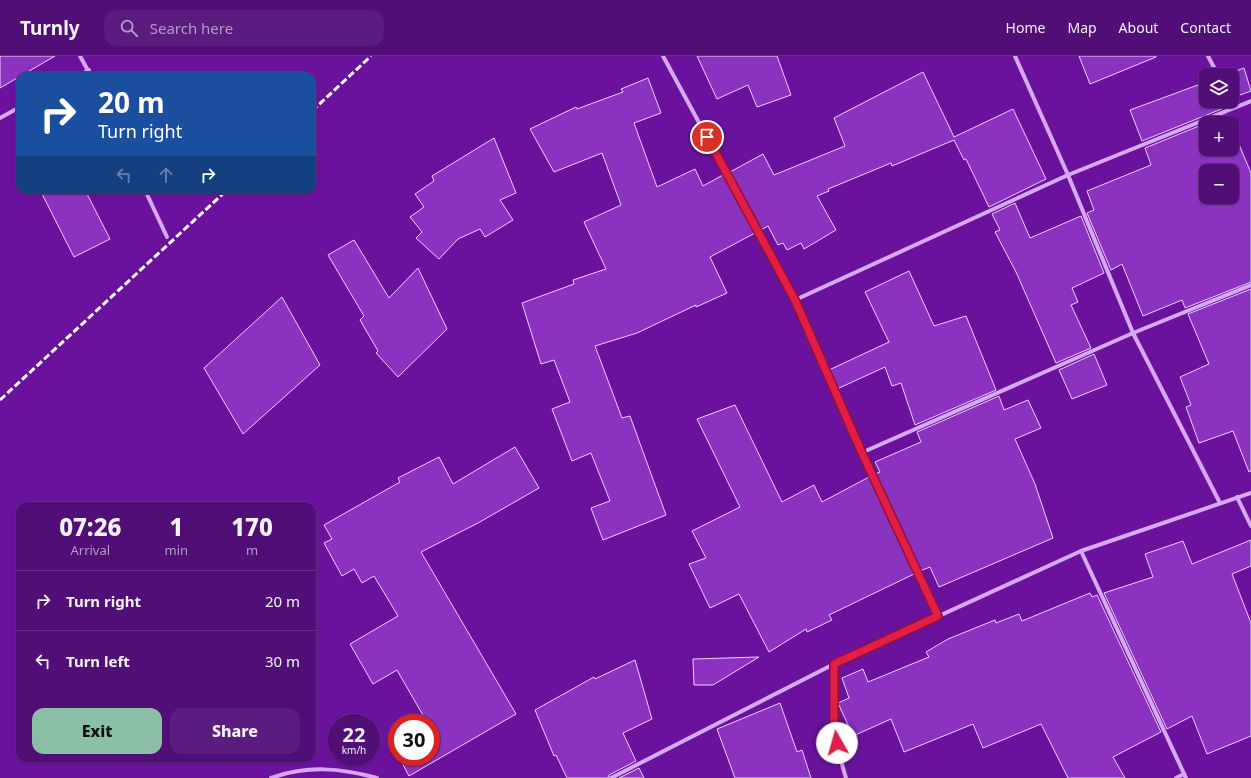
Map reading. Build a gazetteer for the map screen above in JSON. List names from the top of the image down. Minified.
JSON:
{"page":{"header":"Turnly","search":"Search here","nav":["Home","Map","About","Contact"],"map_buttons":["+","−"],"turn":["20 m","Turn right"],"eta":["07:26","Arrival","1","min","170","m"],"list":[{"name":"Turn right","value":"20 m"},{"name":"Turn left","value":"30 m"}],"buttons":["Exit","Share"],"speed":"22 km/h","limit":"30"}}
